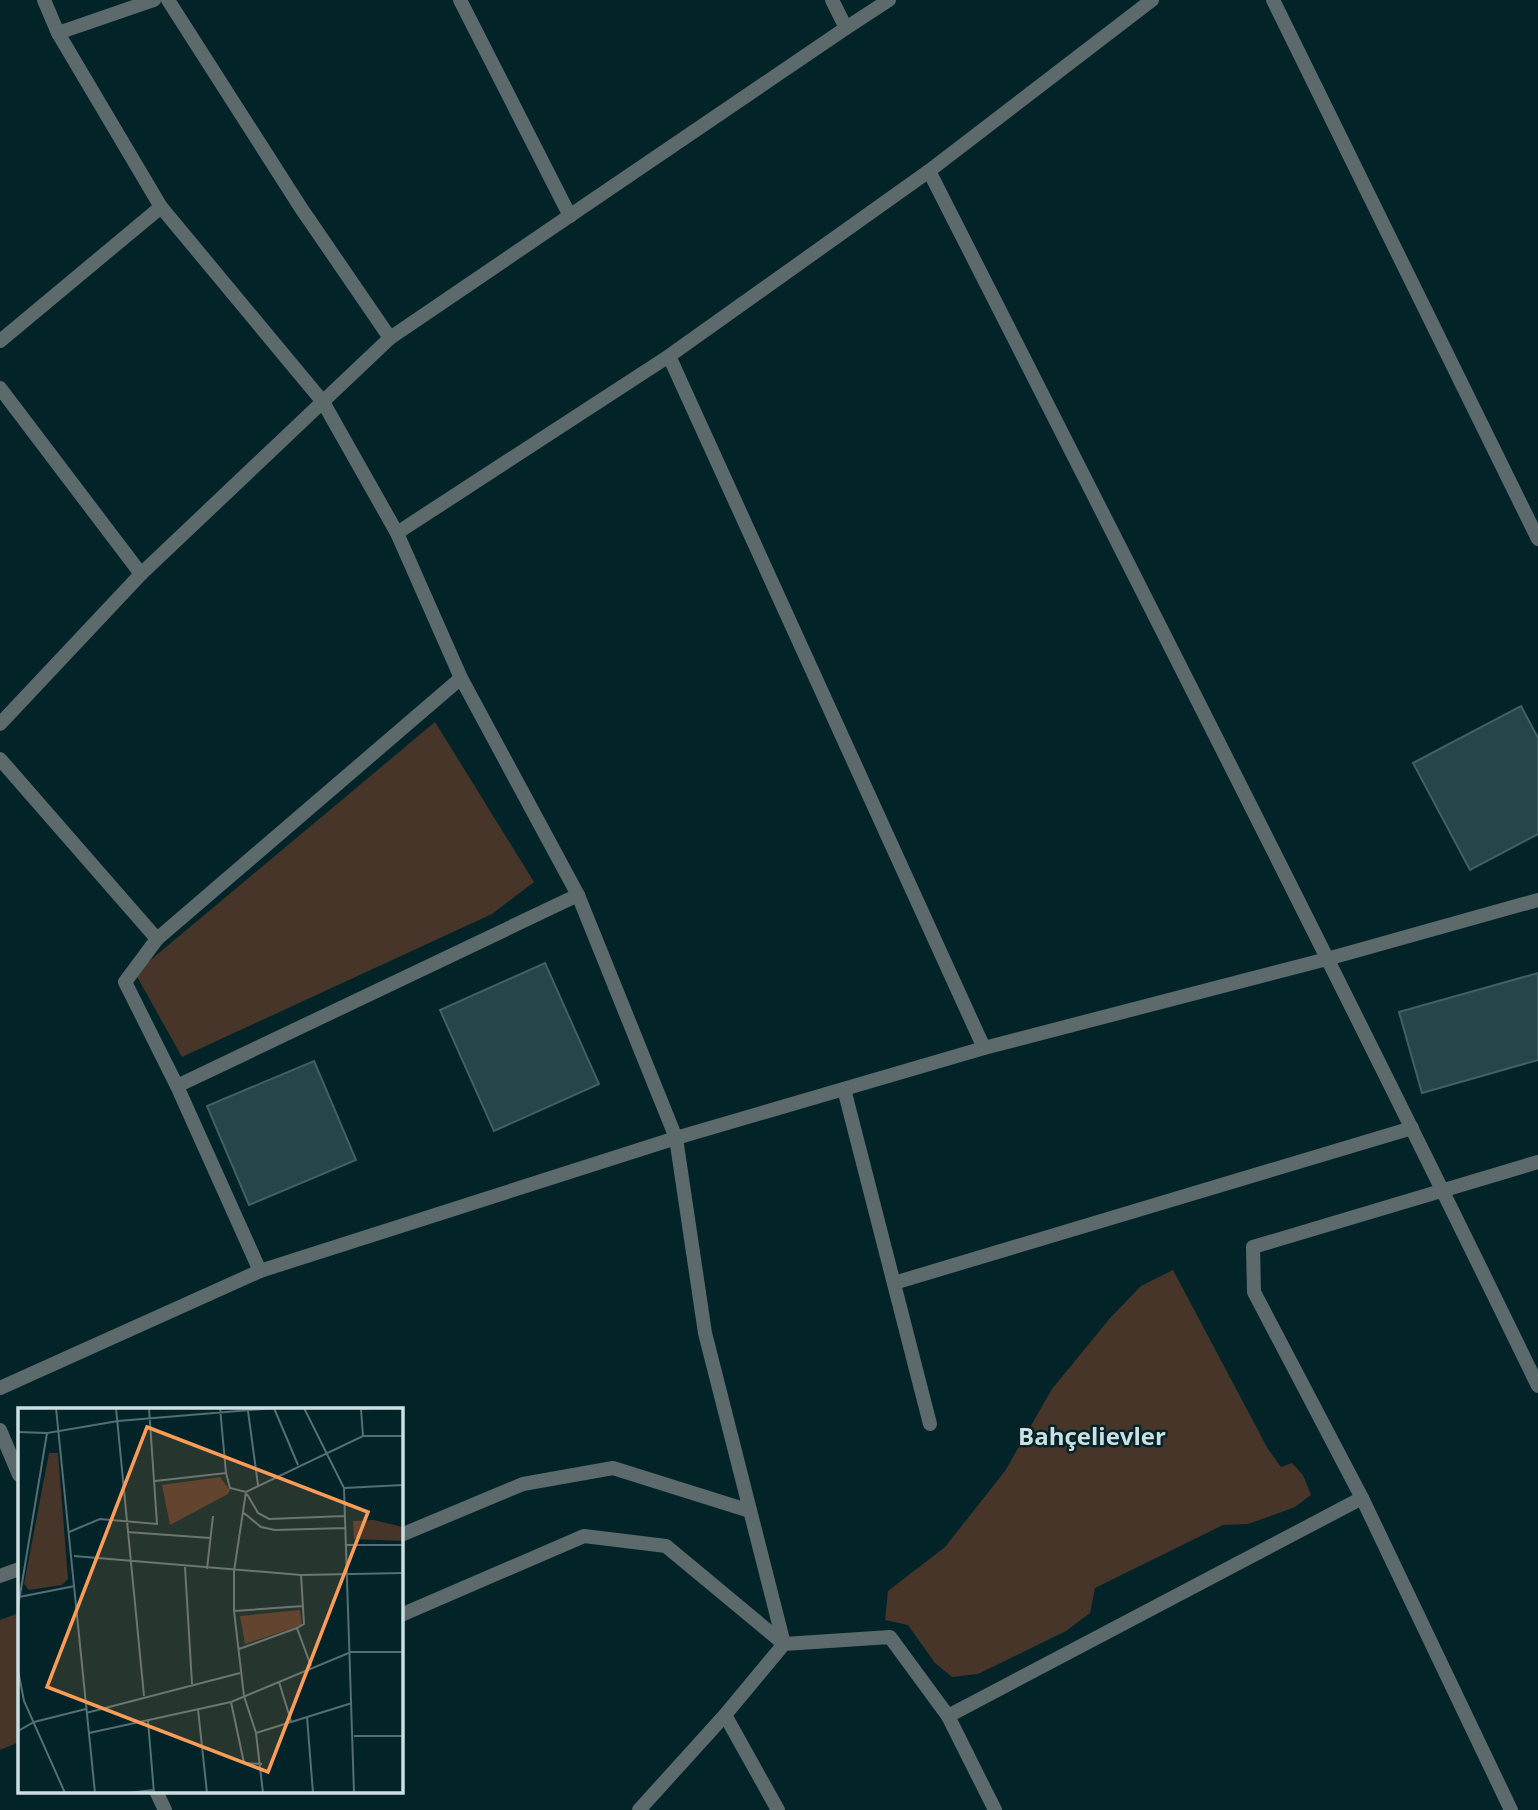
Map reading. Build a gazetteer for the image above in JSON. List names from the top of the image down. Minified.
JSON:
{"districts":["Bahçelievler"]}
